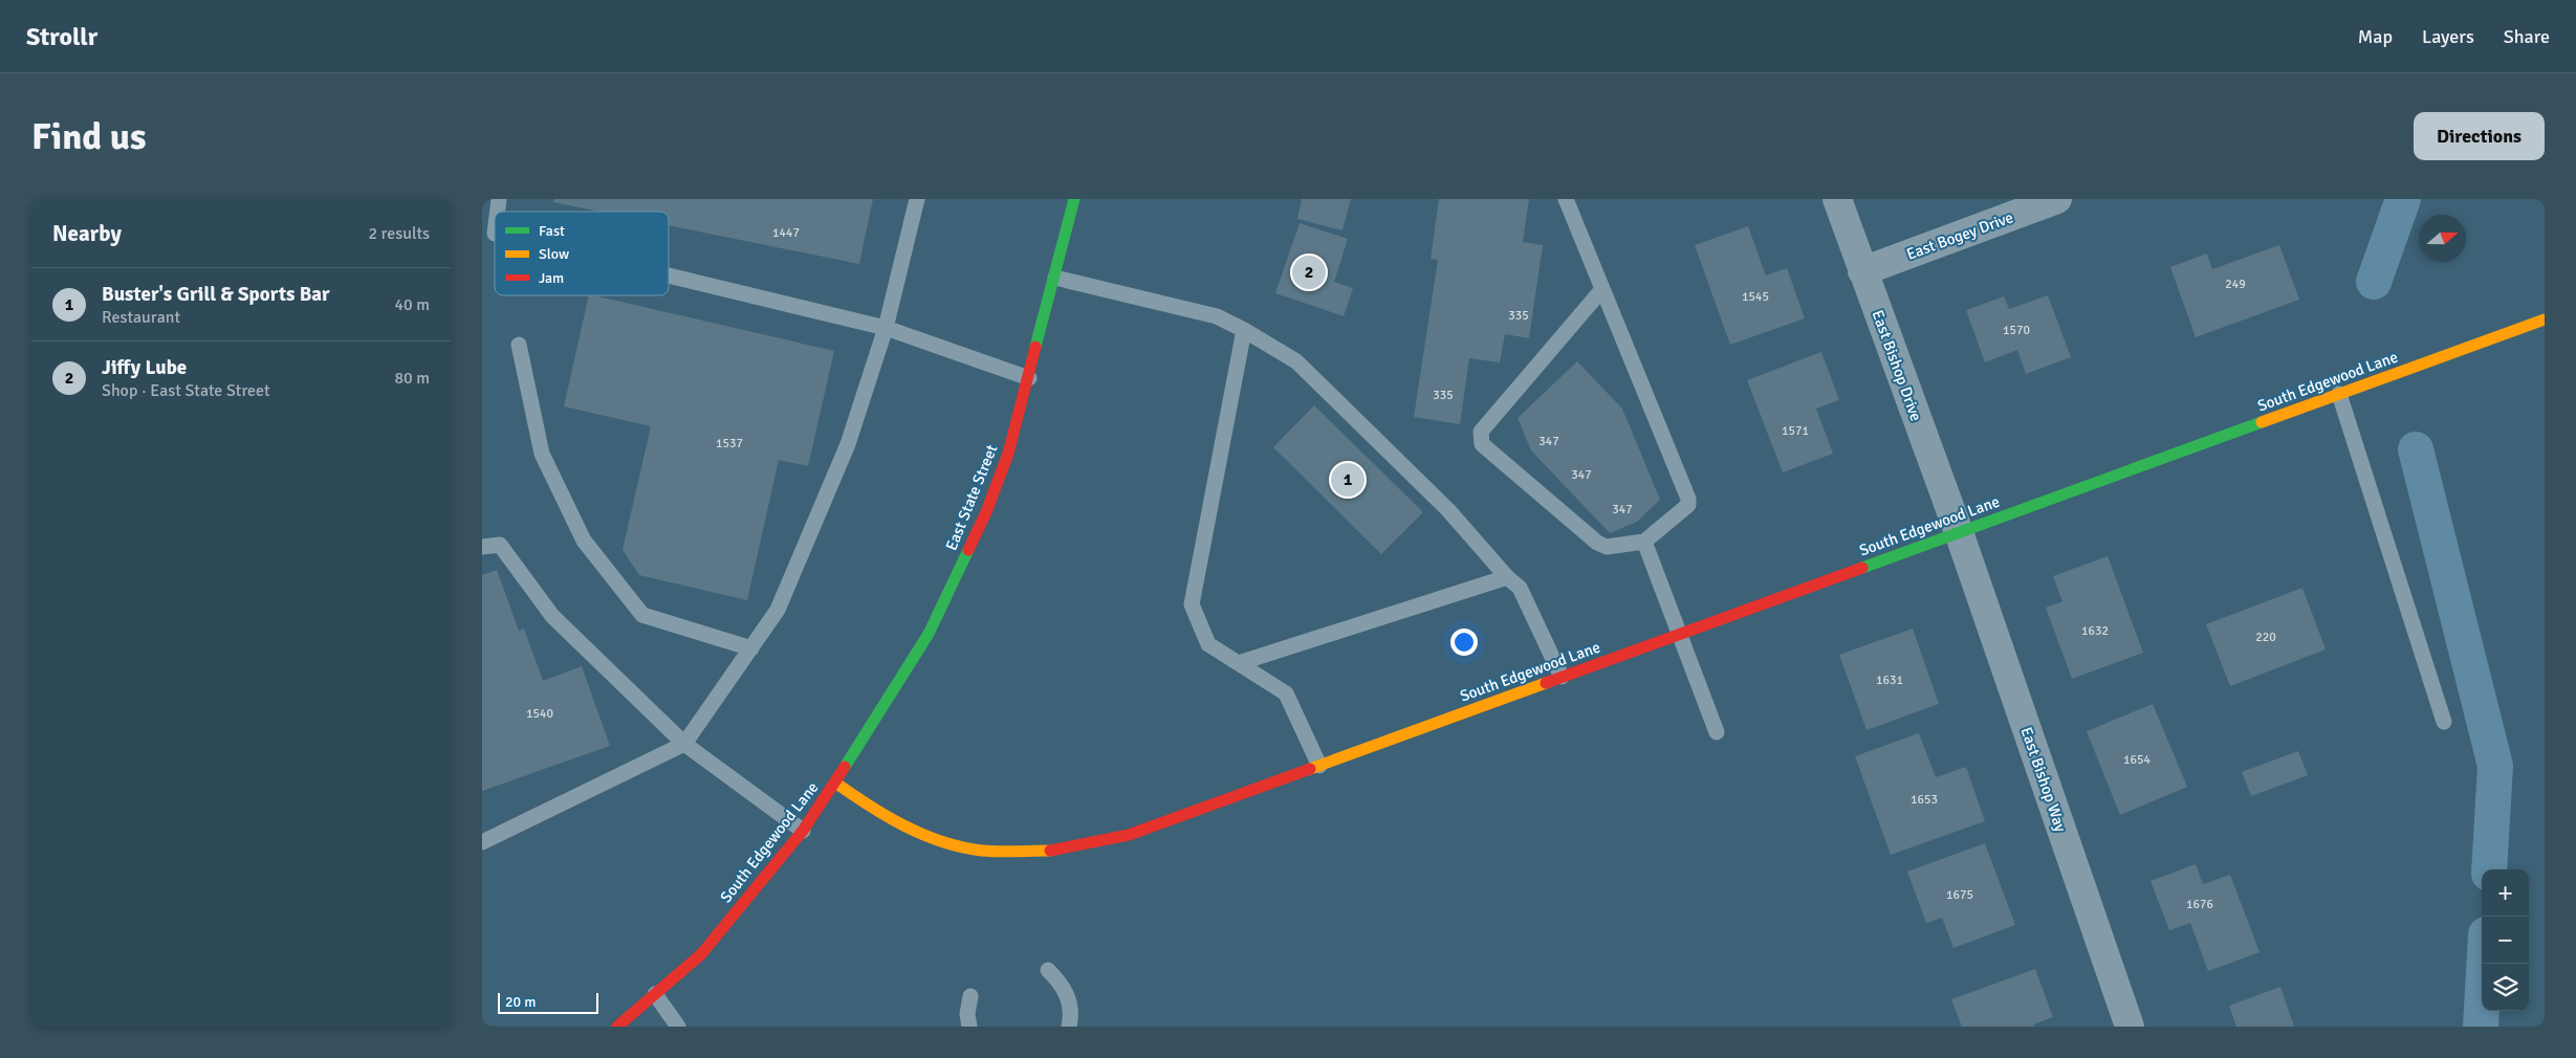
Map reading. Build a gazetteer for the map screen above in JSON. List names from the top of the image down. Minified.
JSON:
{"streets":{"street":["East Bogey Drive","East Bishop Drive","South Edgewood Lane","East State Street","East Bishop Way"]},"crossings":[["East Bogey Drive","East Bishop Drive"],["East Bishop Drive","South Edgewood Lane"],["East Bishop Drive","East Bishop Way"],["South Edgewood Lane","East State Street"],["South Edgewood Lane","East Bishop Way"]],"house_numbers":["1447","249","1545","335","1570","335","1571","347","1537","347","347","1632","220","1631","1540","1654","1653","1675","1676"],"legend":["Fast","Slow","Jam"],"scale_bar":"20 m","north":"right","page":{"header":"Strollr","nav":["Map","Layers","Share"],"buttons":"Directions","title":"Find us","heading":["Nearby","2 results"],"pins":["2","1"],"list":[{"mark":"1","name":"Buster's Grill & Sports Bar","note":"Restaurant","value":"40 m"},{"mark":"2","name":"Jiffy Lube","note":"Shop · East State Street","value":"80 m"}],"map_buttons":["+","−"],"scale":"20 m"}}
